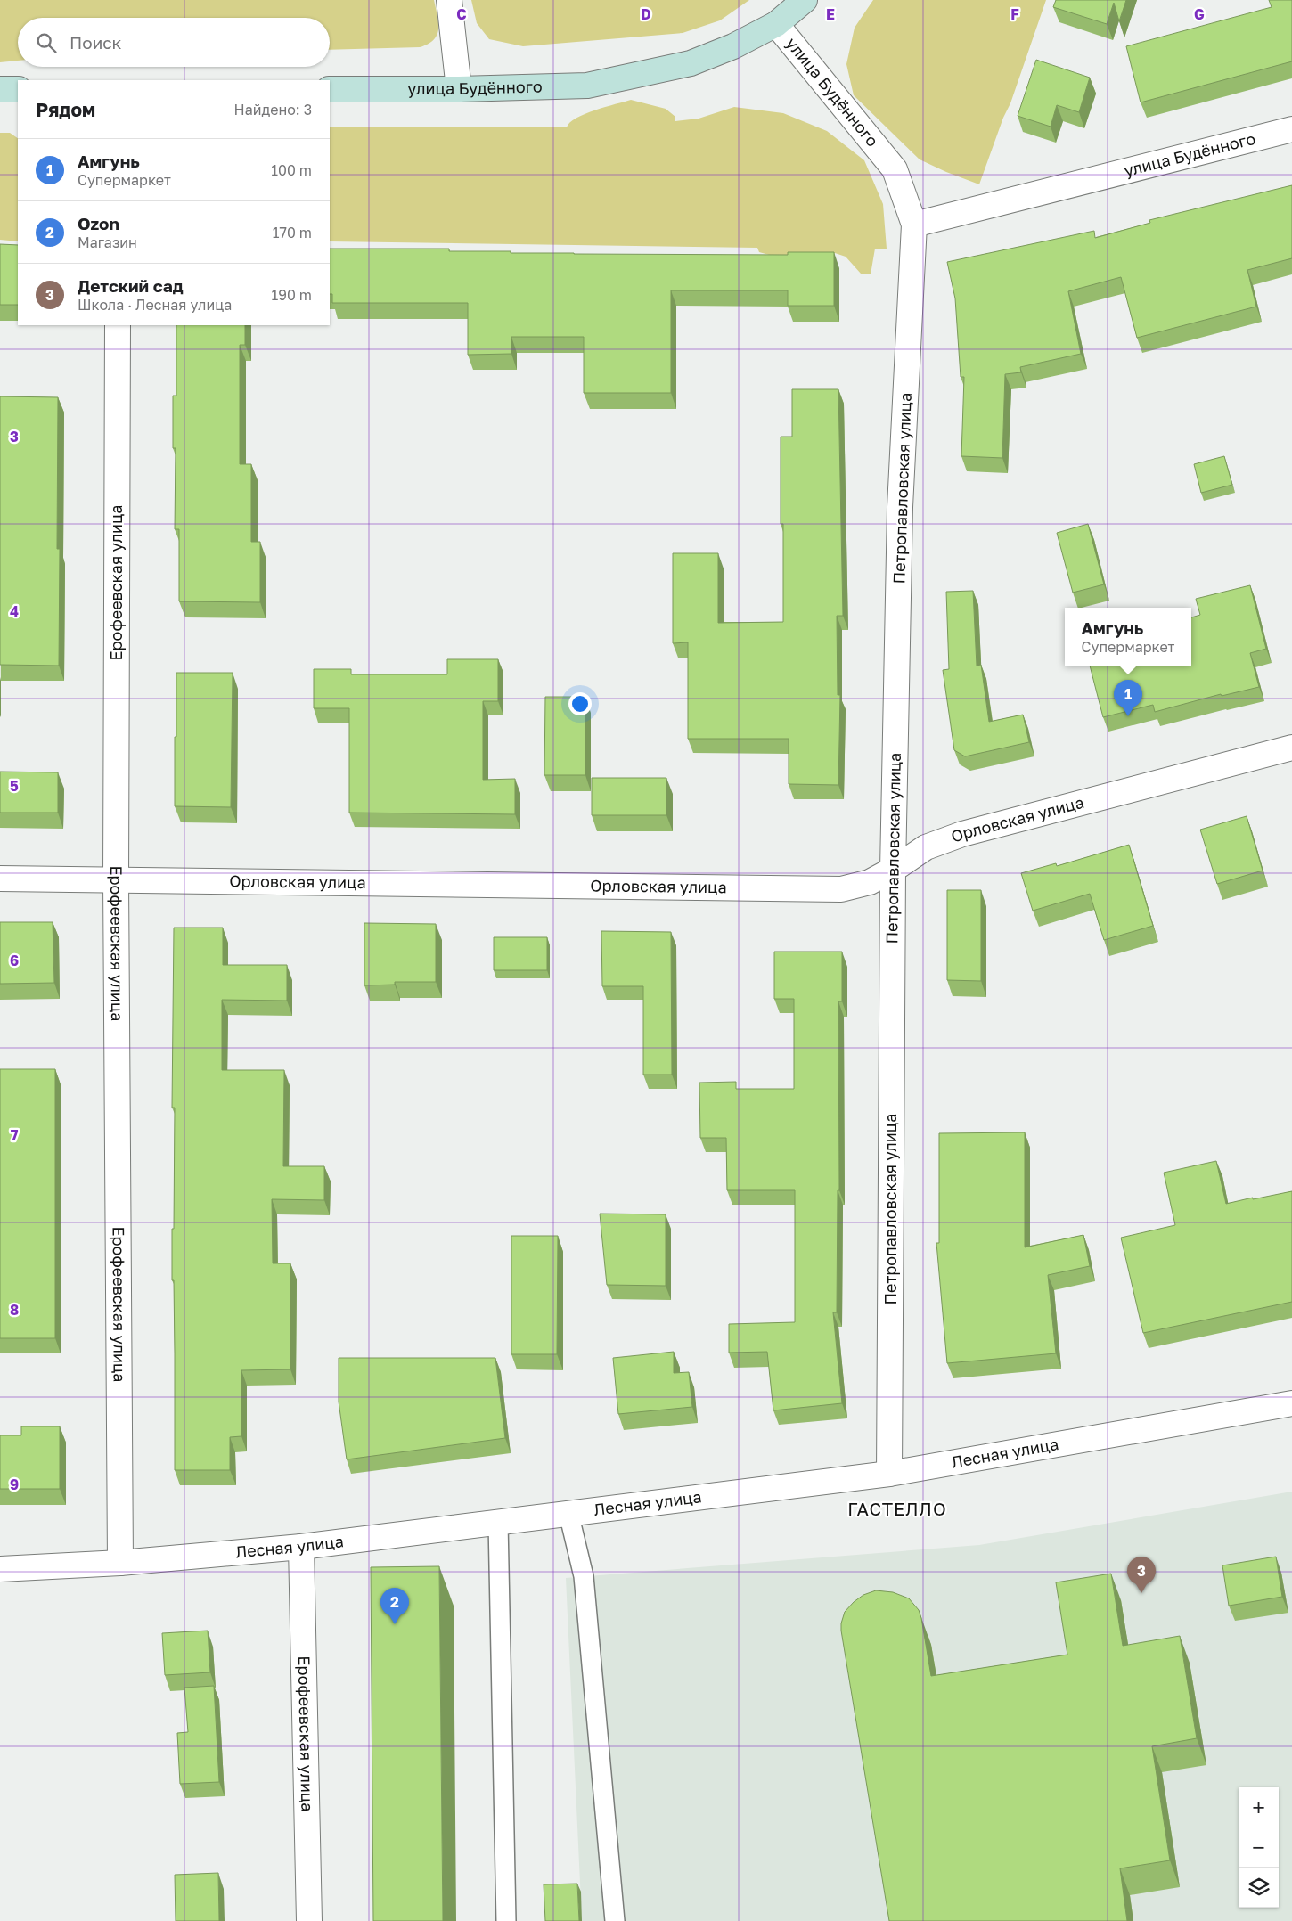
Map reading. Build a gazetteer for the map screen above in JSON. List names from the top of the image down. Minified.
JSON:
{"streets":{"main road":["улица Будённого"],"street":["Петропавловская улица","Ерофеевская улица","Орловская улица","Лесная улица"]},"crossings":[["улица Будённого","Петропавловская улица"],["Петропавловская улица","Орловская улица"],["Петропавловская улица","Лесная улица"],["Ерофеевская улица","Орловская улица"],["Ерофеевская улица","Лесная улица"]],"districts":["ГАСТЕЛЛО"],"page":{"search":"Поиск","heading":["Рядом","Найдено: 3"],"list":[{"mark":"1","name":"Амгунь","note":"Супермаркет","value":"100 m"},{"mark":"2","name":"Ozon","note":"Магазин","value":"170 m"},{"mark":"3","name":"Детский сад","note":"Школа · Лесная улица","value":"190 m"}],"popup":["Амгунь","Супермаркет"],"pins":["1","3","2"],"map_buttons":["+","−"]},"grid":{"columns":["C","D","E","F","G"],"rows":["3","4","5","6","7","8","9"]}}
